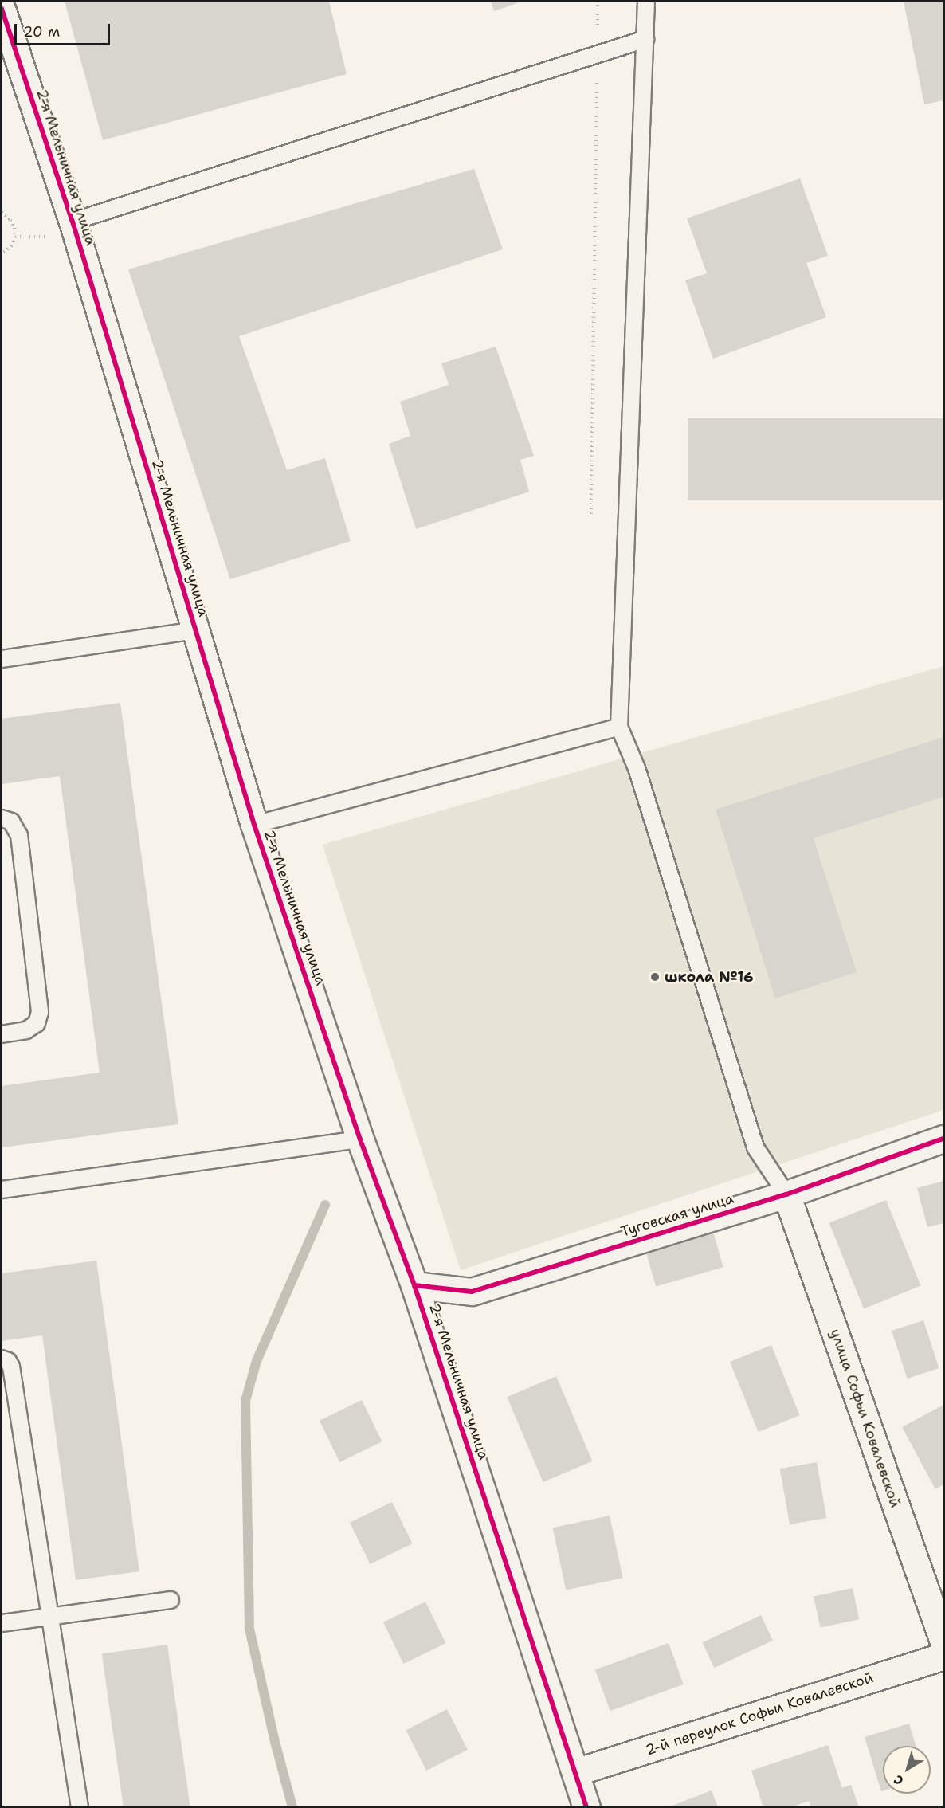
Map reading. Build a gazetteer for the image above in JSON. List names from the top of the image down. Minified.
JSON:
{"streets":{"street":["2-я Мельничная улица","Туговская улица","улица Софьи Ковалевской","2-й переулок Софьи Ковалевской"]},"crossings":[["2-я Мельничная улица","Туговская улица"],["2-я Мельничная улица","2-й переулок Софьи Ковалевской"],["Туговская улица","улица Софьи Ковалевской"]],"places":["школа №16"],"scale_bar":"20 m","north":"bottom left"}
